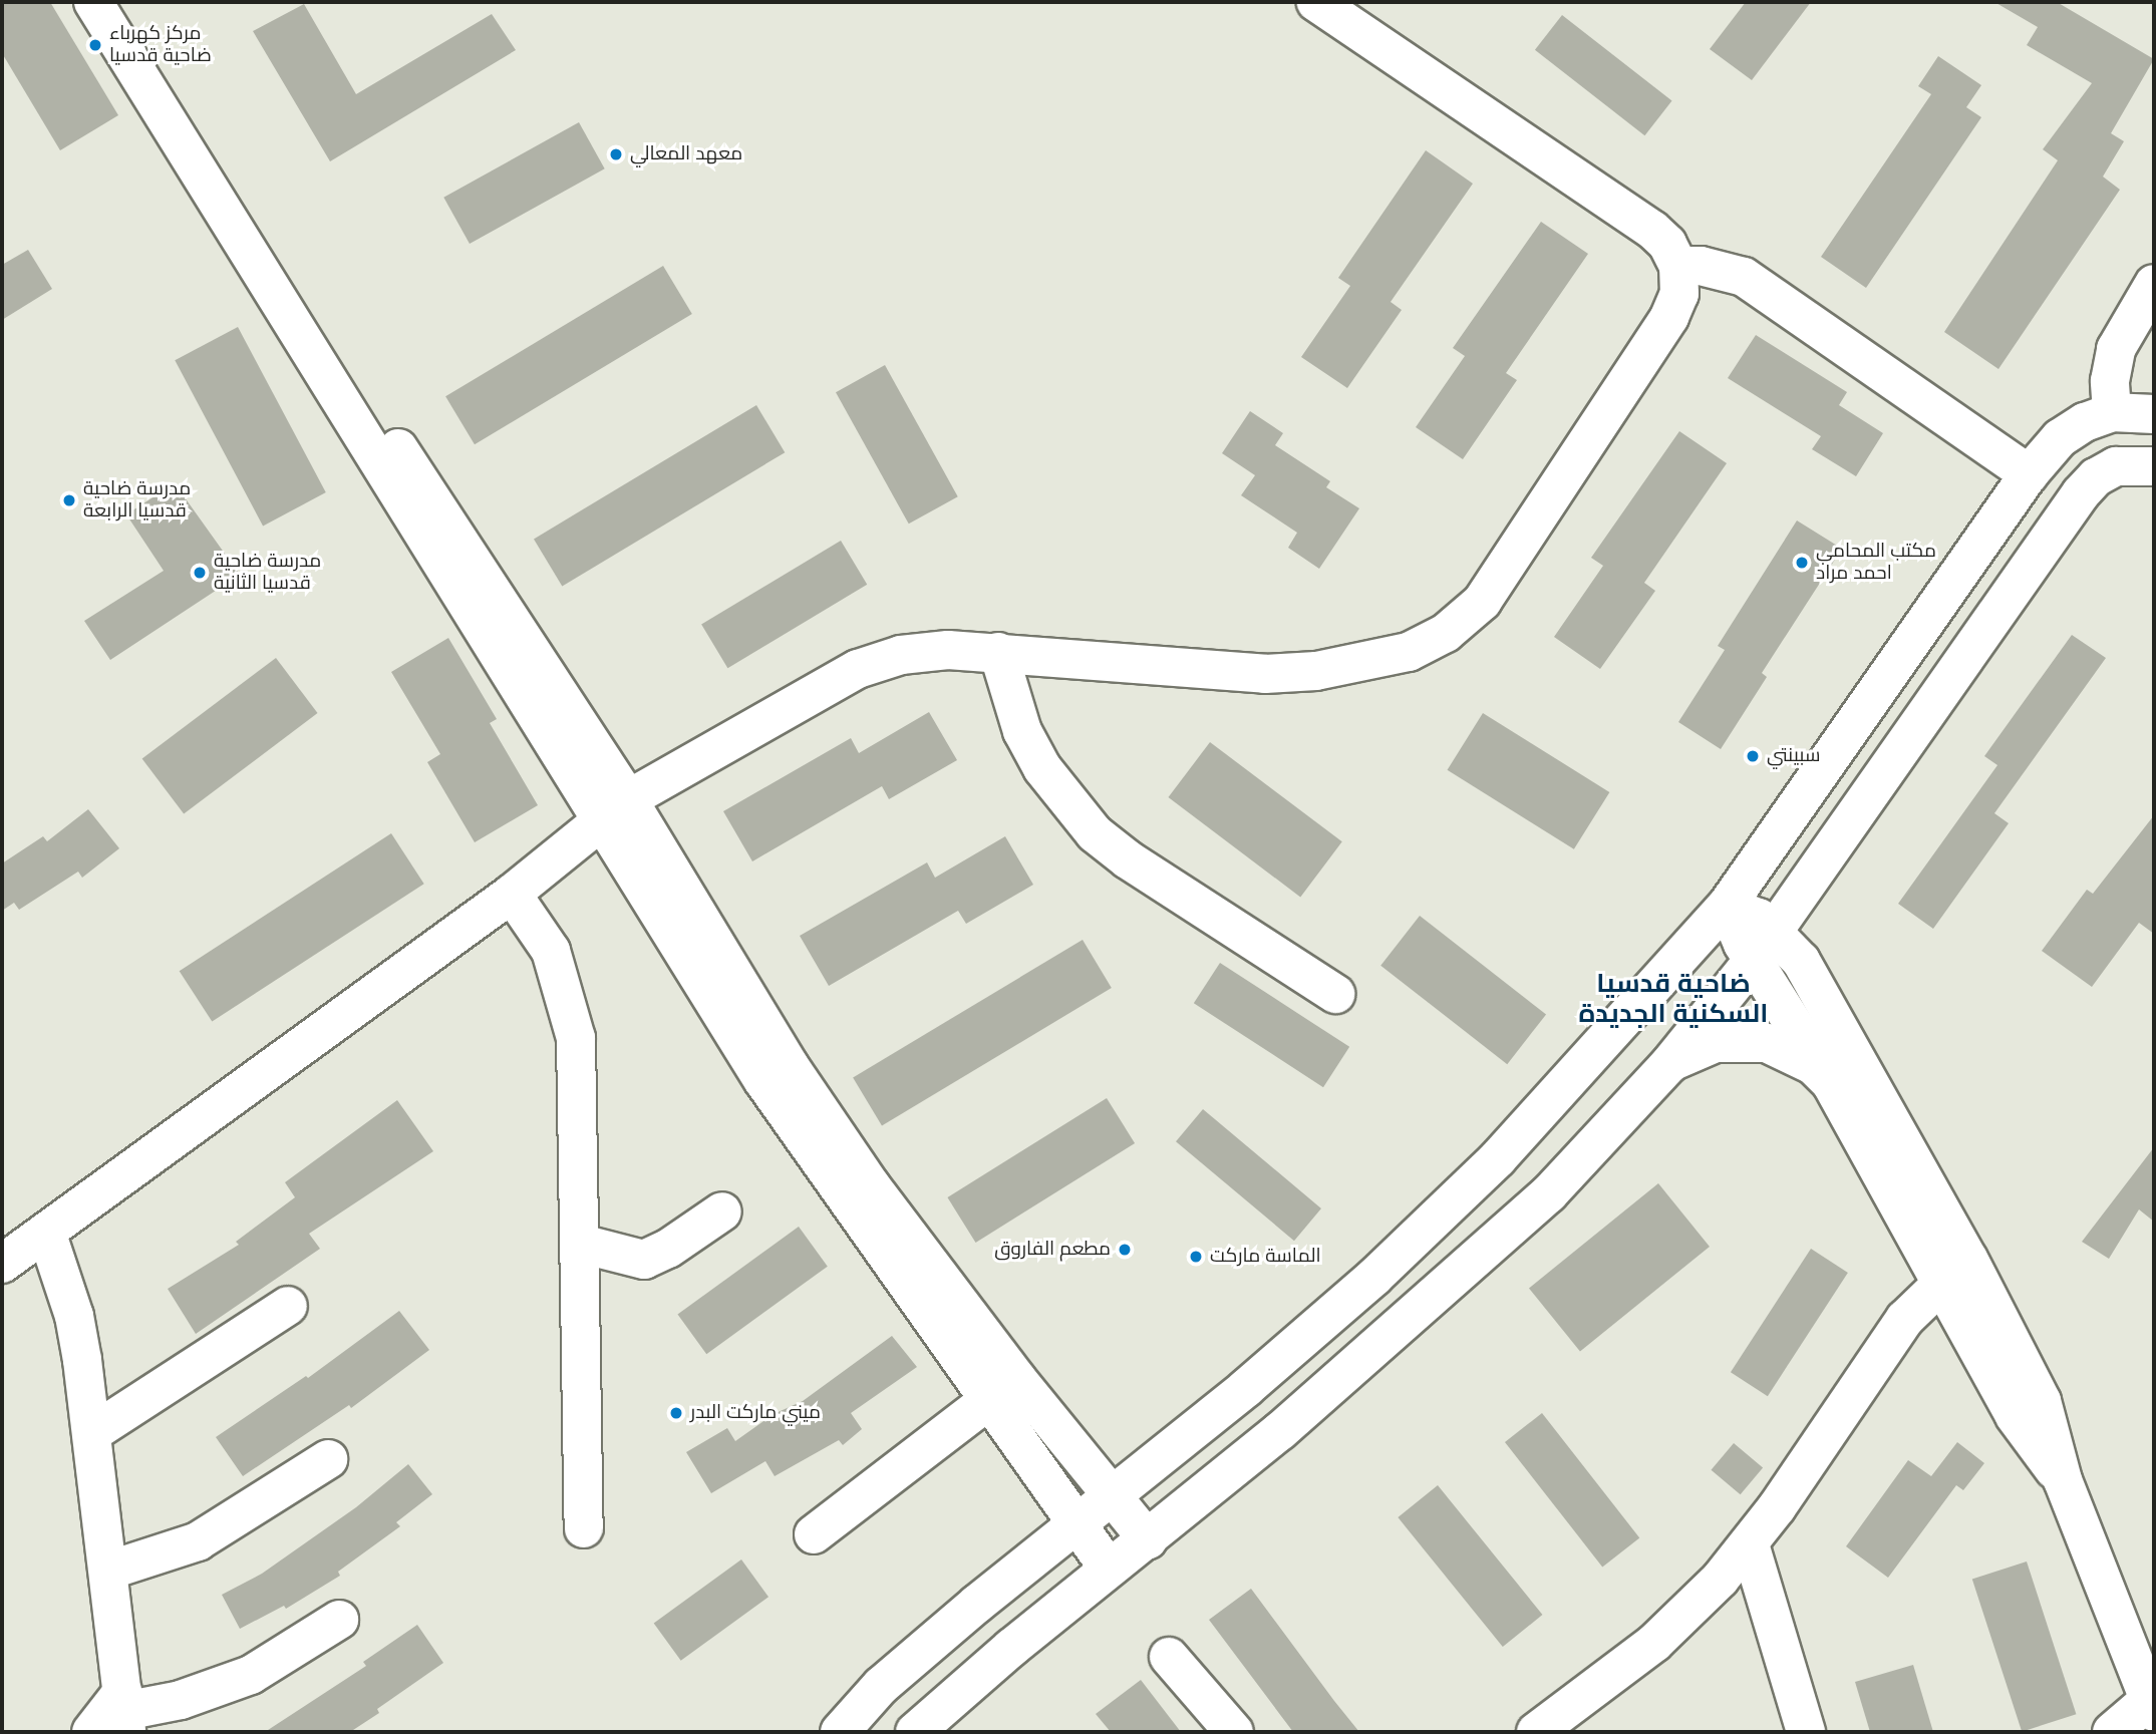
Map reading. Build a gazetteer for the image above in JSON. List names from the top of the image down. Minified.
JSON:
{"districts":["ضاحية قدسيا السكنية الجديدة"],"places":["مركز كهرباء ضاحية قدسيا","معهد المعالي","مدرسة ضاحية قدسيا الرابعة","مكتب المحامي احمد مراد","مدرسة ضاحية قدسيا الثانية","سبينتي","مطعم الفاروق","الماسة ماركت","ميني ماركت البدر"]}
